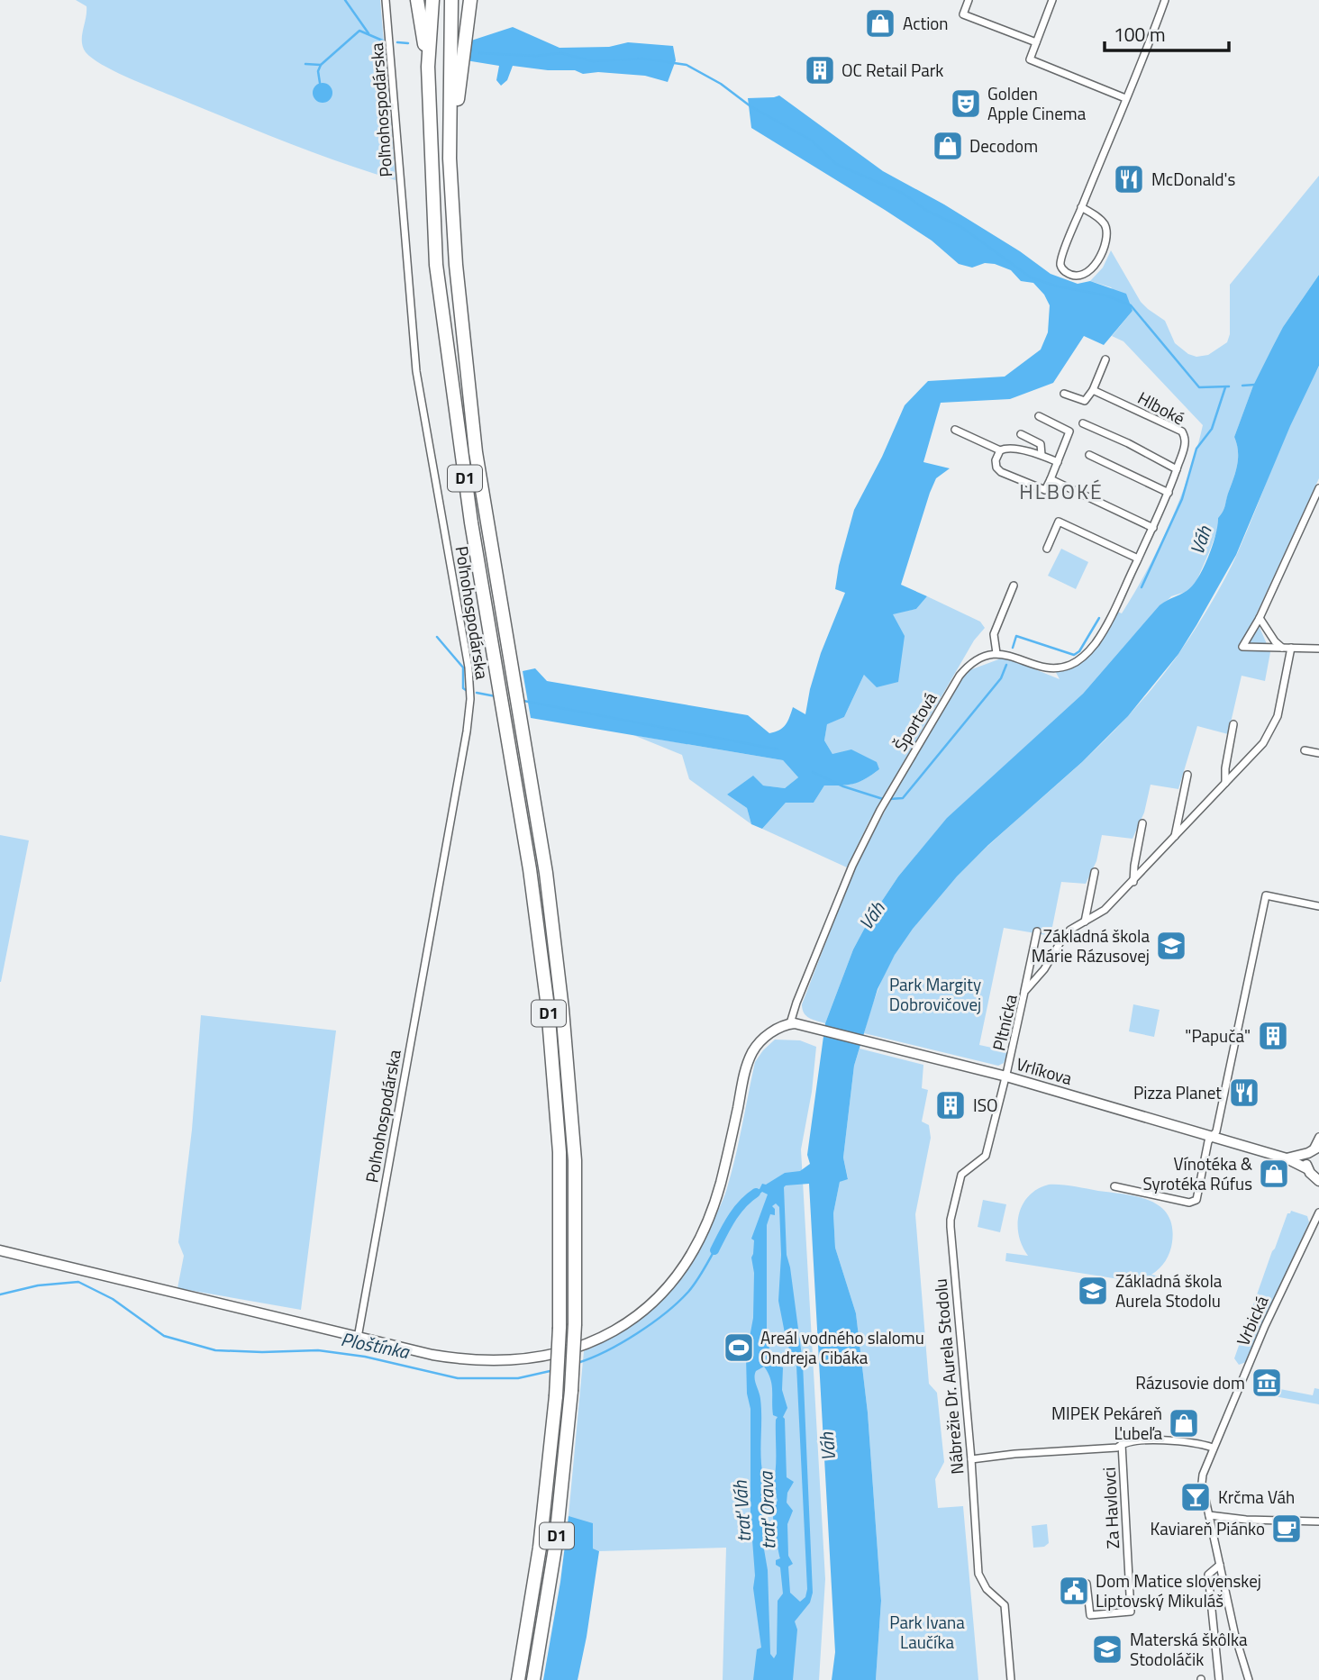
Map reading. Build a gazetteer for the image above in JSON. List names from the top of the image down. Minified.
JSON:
{"streets":{"highway":["D1"],"street":["Poľnohospodárska","Hlboké","Športová","Pltnícka","Vrlíkova","Vrbická","Nábrežie Dr. Aurela Stodolu","Za Havlovci"]},"crossings":[["Športová","Vrlíkova"],["Pltnícka","Vrlíkova"],["Pltnícka","Nábrežie Dr. Aurela Stodolu"],["Vrlíkova","Nábrežie Dr. Aurela Stodolu"],["Vrbická","Za Havlovci"],["Nábrežie Dr. Aurela Stodolu","Za Havlovci"]],"districts":["HLBOKÉ"],"water":["Váh","Ploštínka","trať Orava","trať Váh"],"parks":["Park Margity Dobrovičovej","Park Ivana Laučíka"],"places":{"shop":["Action","Decodom","Vínotéka & Syrotéka Rúfus","MIPEK Pekáreň Ľubeľa"],"building":["OC Retail Park","\"Papuča\"","ISO"],"theatre":["Golden Apple Cinema"],"restaurant":["McDonald's","Pizza Planet"],"school or university":["Základná škola Márie Rázusovej","Základná škola Aurela Stodolu","Materská škôlka Stodoláčik"],"sports":["Areál vodného slalomu Ondreja Cibáka"],"museum":["Rázusovie dom"],"bar":["Krčma Váh"],"cafe":["Kaviareň Piánko"],"public building":["Dom Matice slovenskej Liptovský Mikuláš"]},"scale_bar":"100 m"}
